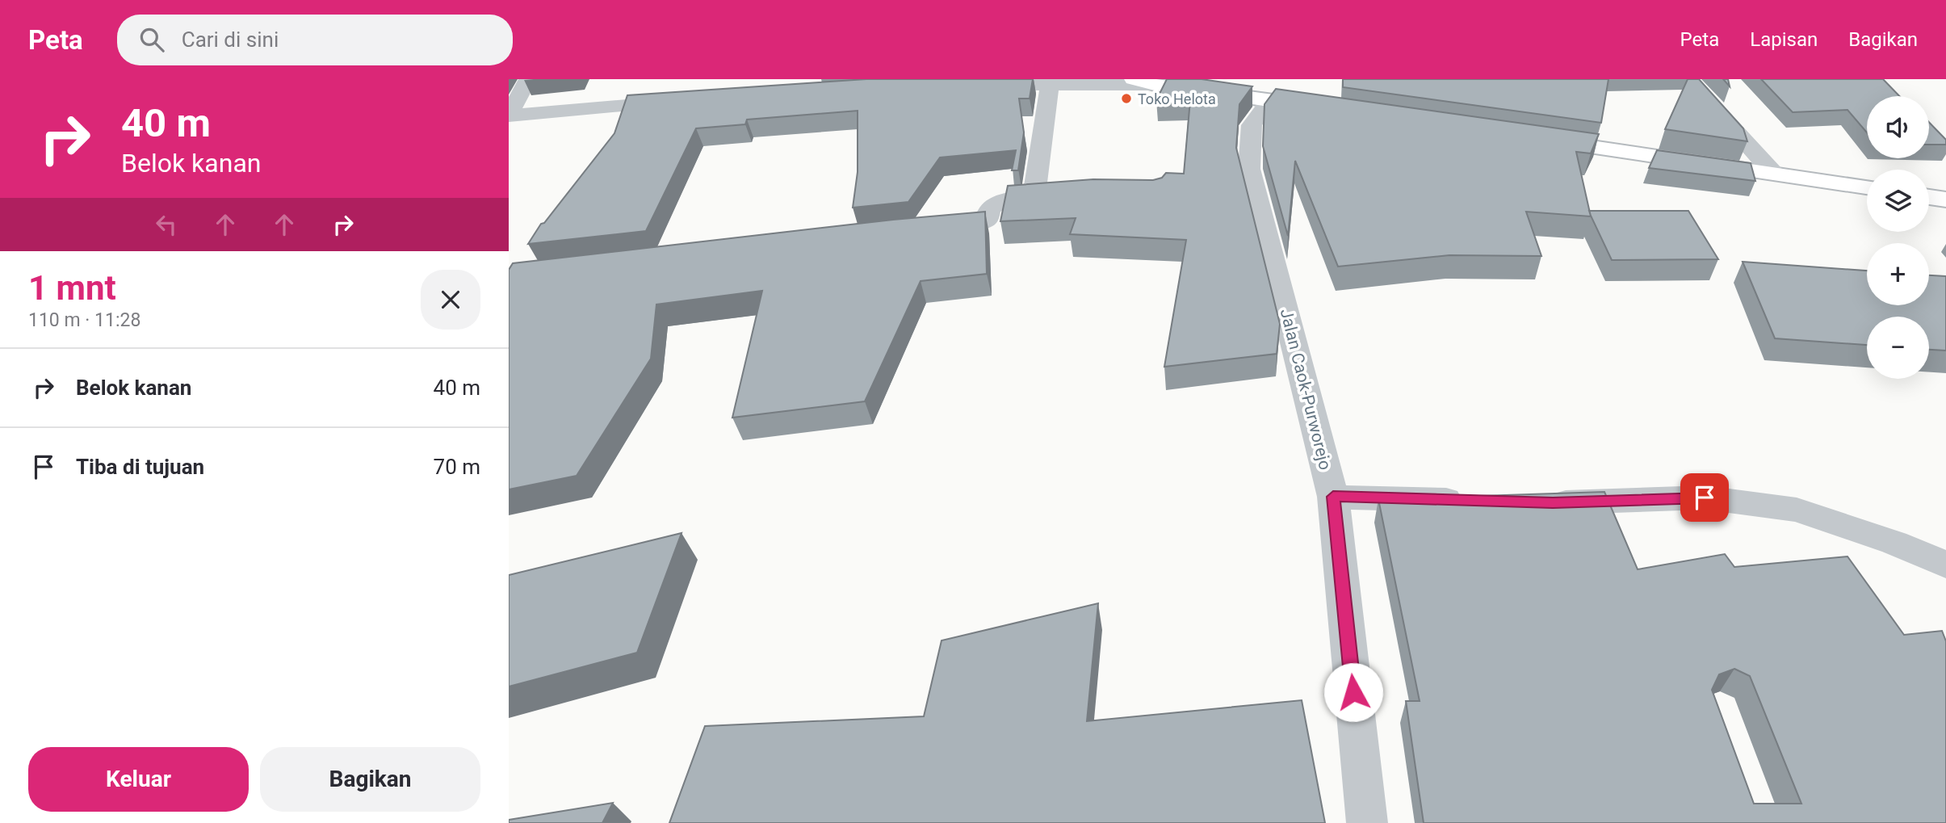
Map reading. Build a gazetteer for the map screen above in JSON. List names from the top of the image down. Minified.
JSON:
{"streets":{"street":["Jalan Caok-Purworejo"]},"places":["Toko Helota"],"page":{"header":"Peta","search":"Cari di sini","nav":["Peta","Lapisan","Bagikan"],"turn":["40 m","Belok kanan"],"map_buttons":["+","−"],"heading":["1 mnt","110 m · 11:28"],"list":[{"name":"Belok kanan","value":"40 m"},{"name":"Tiba di tujuan","value":"70 m"}],"buttons":["Keluar","Bagikan"]}}
